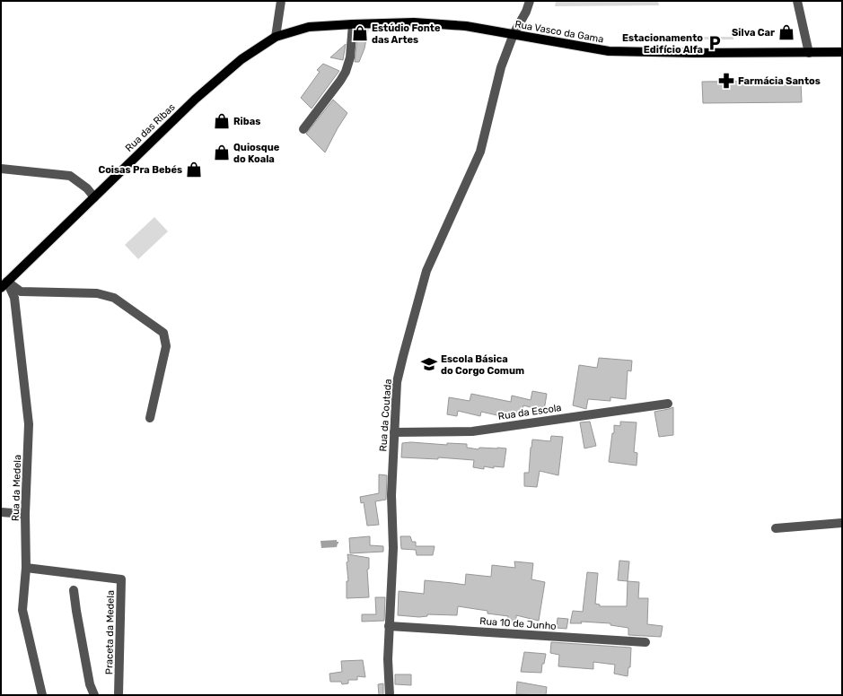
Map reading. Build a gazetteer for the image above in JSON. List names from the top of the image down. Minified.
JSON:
{"streets":{"main road":["Rua Vasco da Gama","Rua das Ribas"],"street":["Rua da Escola","Rua da Coutada","Rua da Medela","Rua 10 de Junho","Praceta da Medela"]},"crossings":[["Rua Vasco da Gama","Rua das Ribas"],["Rua Vasco da Gama","Rua da Coutada"],["Rua das Ribas","Rua da Medela"],["Rua da Escola","Rua da Coutada"],["Rua da Coutada","Rua 10 de Junho"],["Rua da Medela","Praceta da Medela"]],"places":{"shop":["Silva Car","Estúdio Fonte das Artes","Ribas","Quiosque do Koala","Coisas Pra Bebés"],"parking":["Estacionamento Edifício Alfa"],"pharmacy":["Farmácia Santos"],"school or university":["Escola Básica do Corgo Comum"]}}
